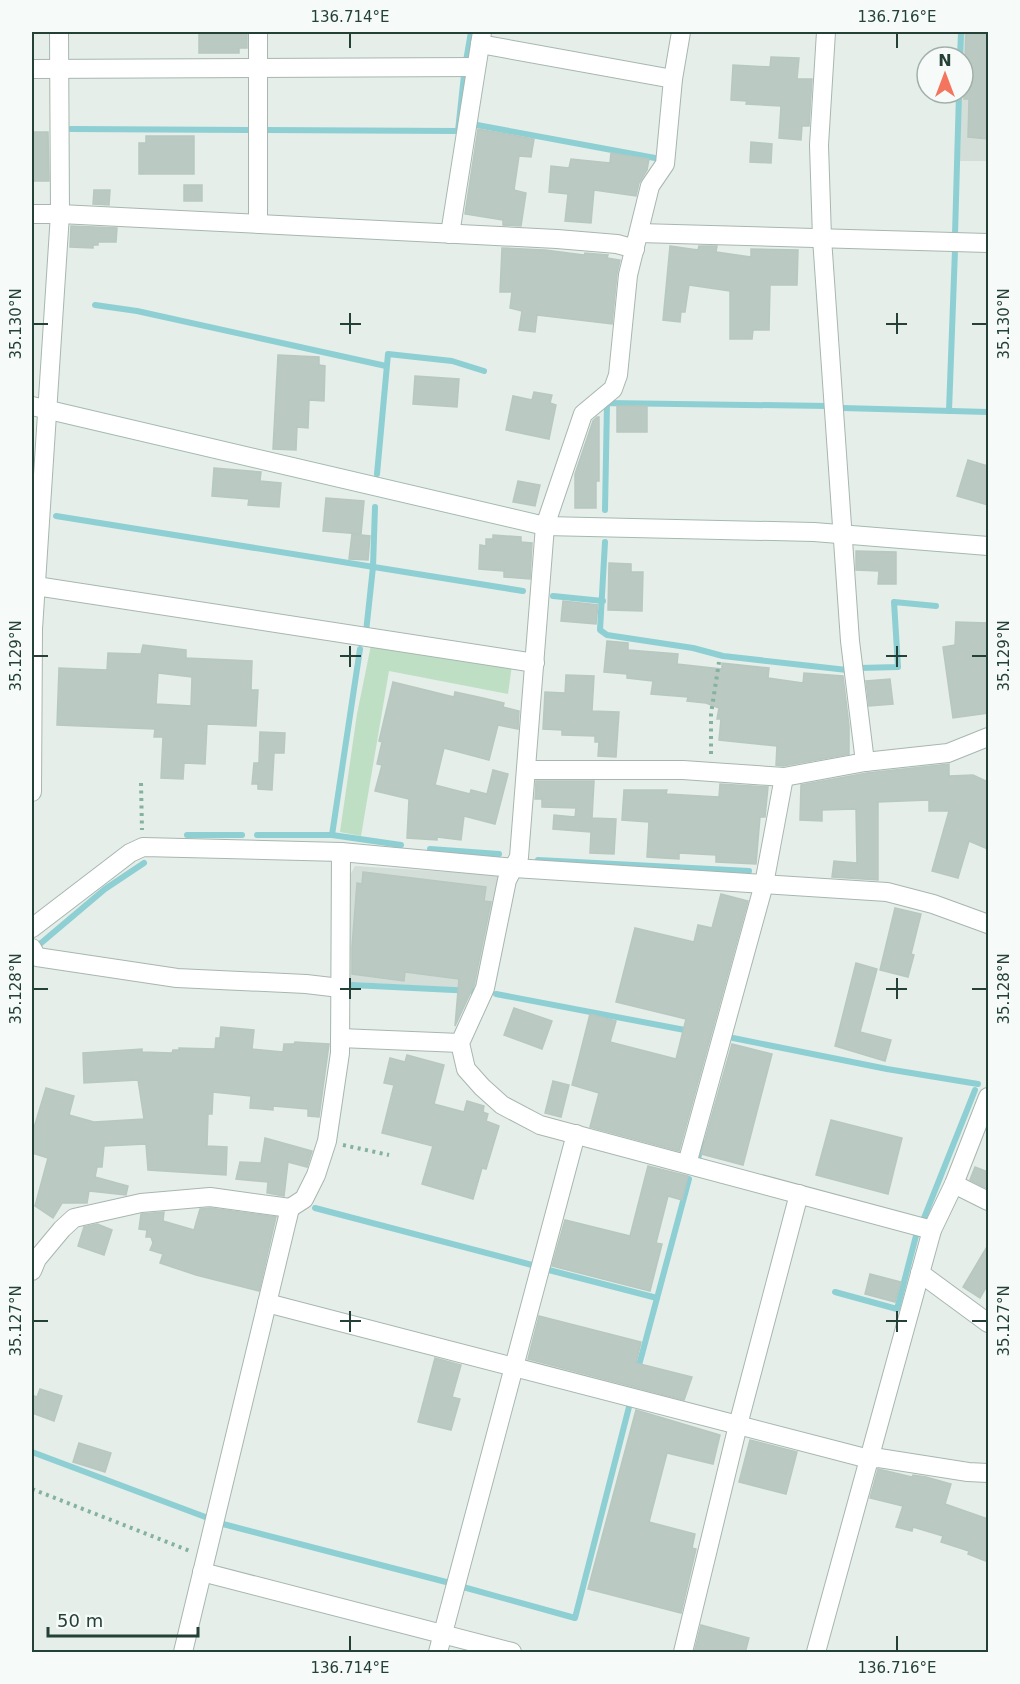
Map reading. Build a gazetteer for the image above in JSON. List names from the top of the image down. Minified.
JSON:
{"scale_bar":"50 m","north":"top","coordinates":["136.714°E","136.716°E","35.130°N","35.129°N","35.128°N","35.127°N"]}
